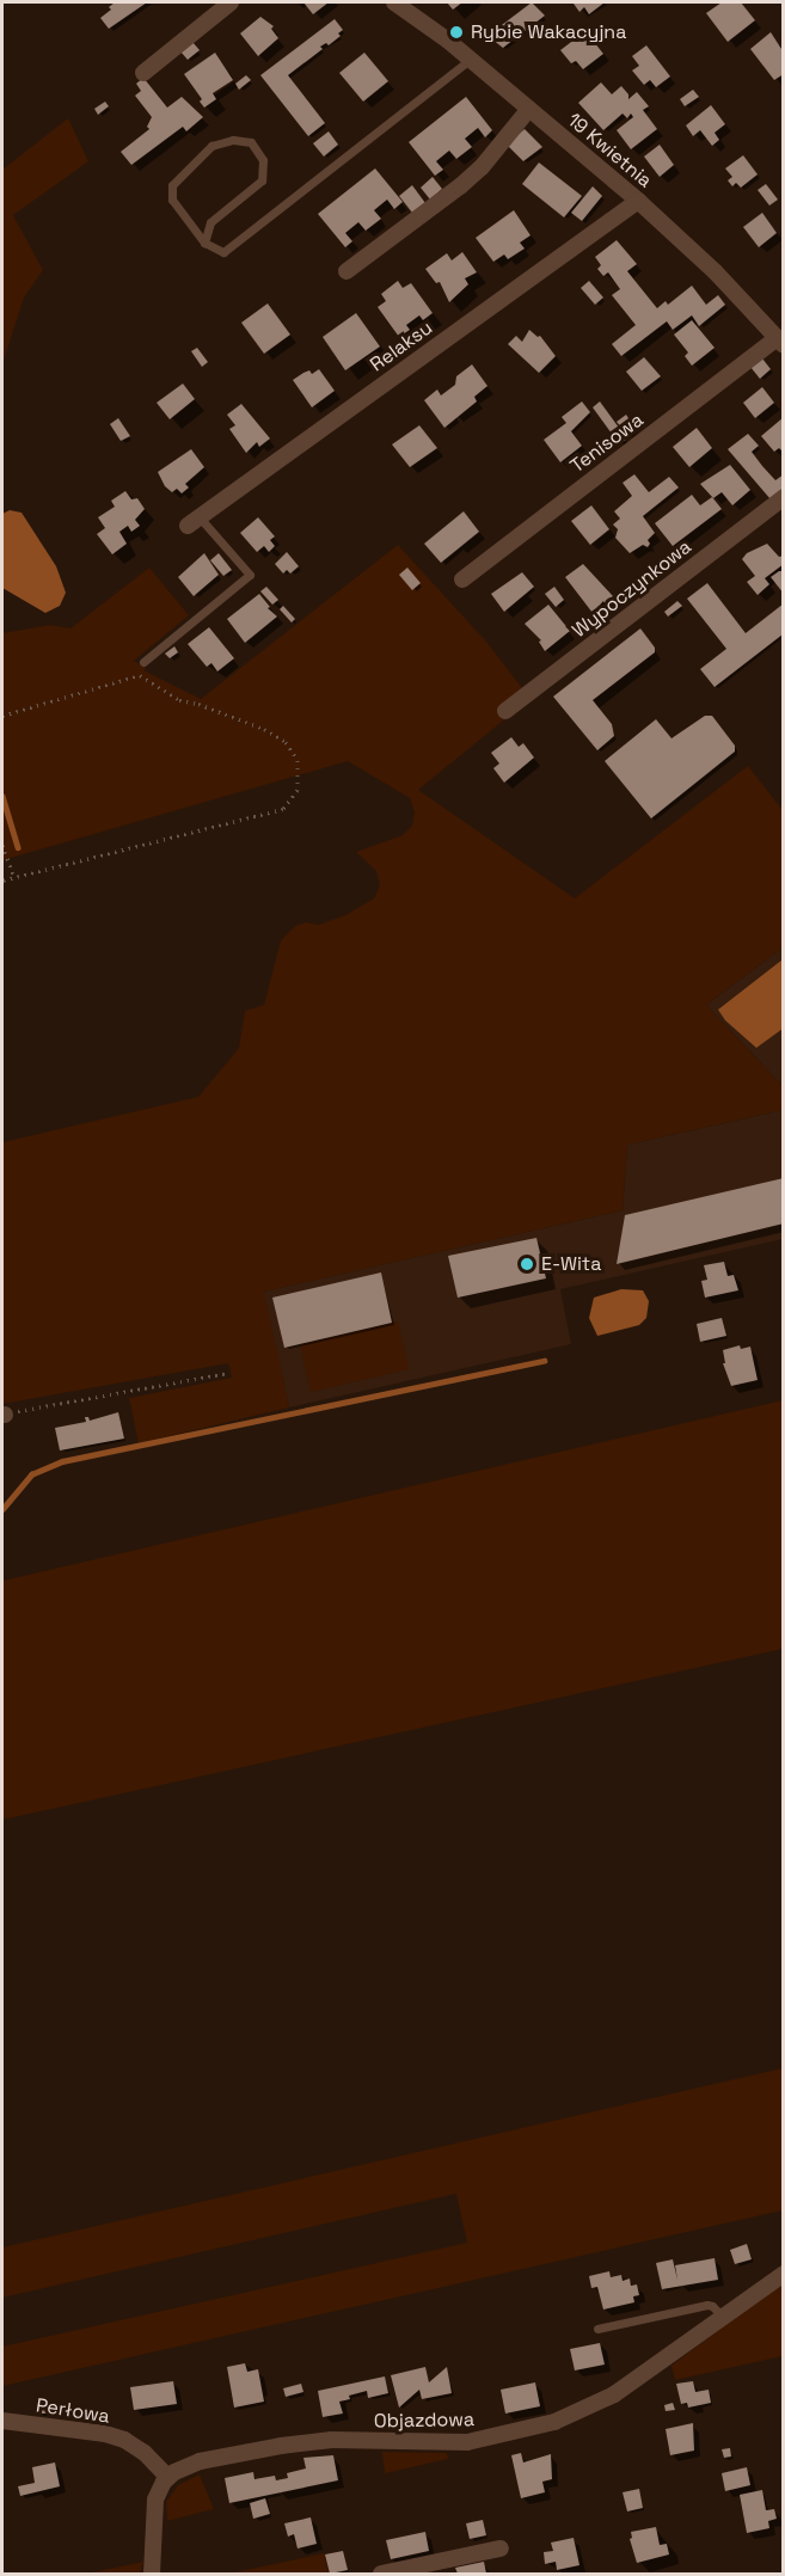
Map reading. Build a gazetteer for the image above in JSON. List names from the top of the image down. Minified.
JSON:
{"streets":{"street":["19 Kwietnia","Relaksu","Tenisowa","Wypoczynkowa","Perłowa","Objazdowa"]},"crossings":[["19 Kwietnia","Relaksu"],["19 Kwietnia","Tenisowa"],["Perłowa","Objazdowa"]],"places":["Rybie Wakacyjna","E-Wita"]}
